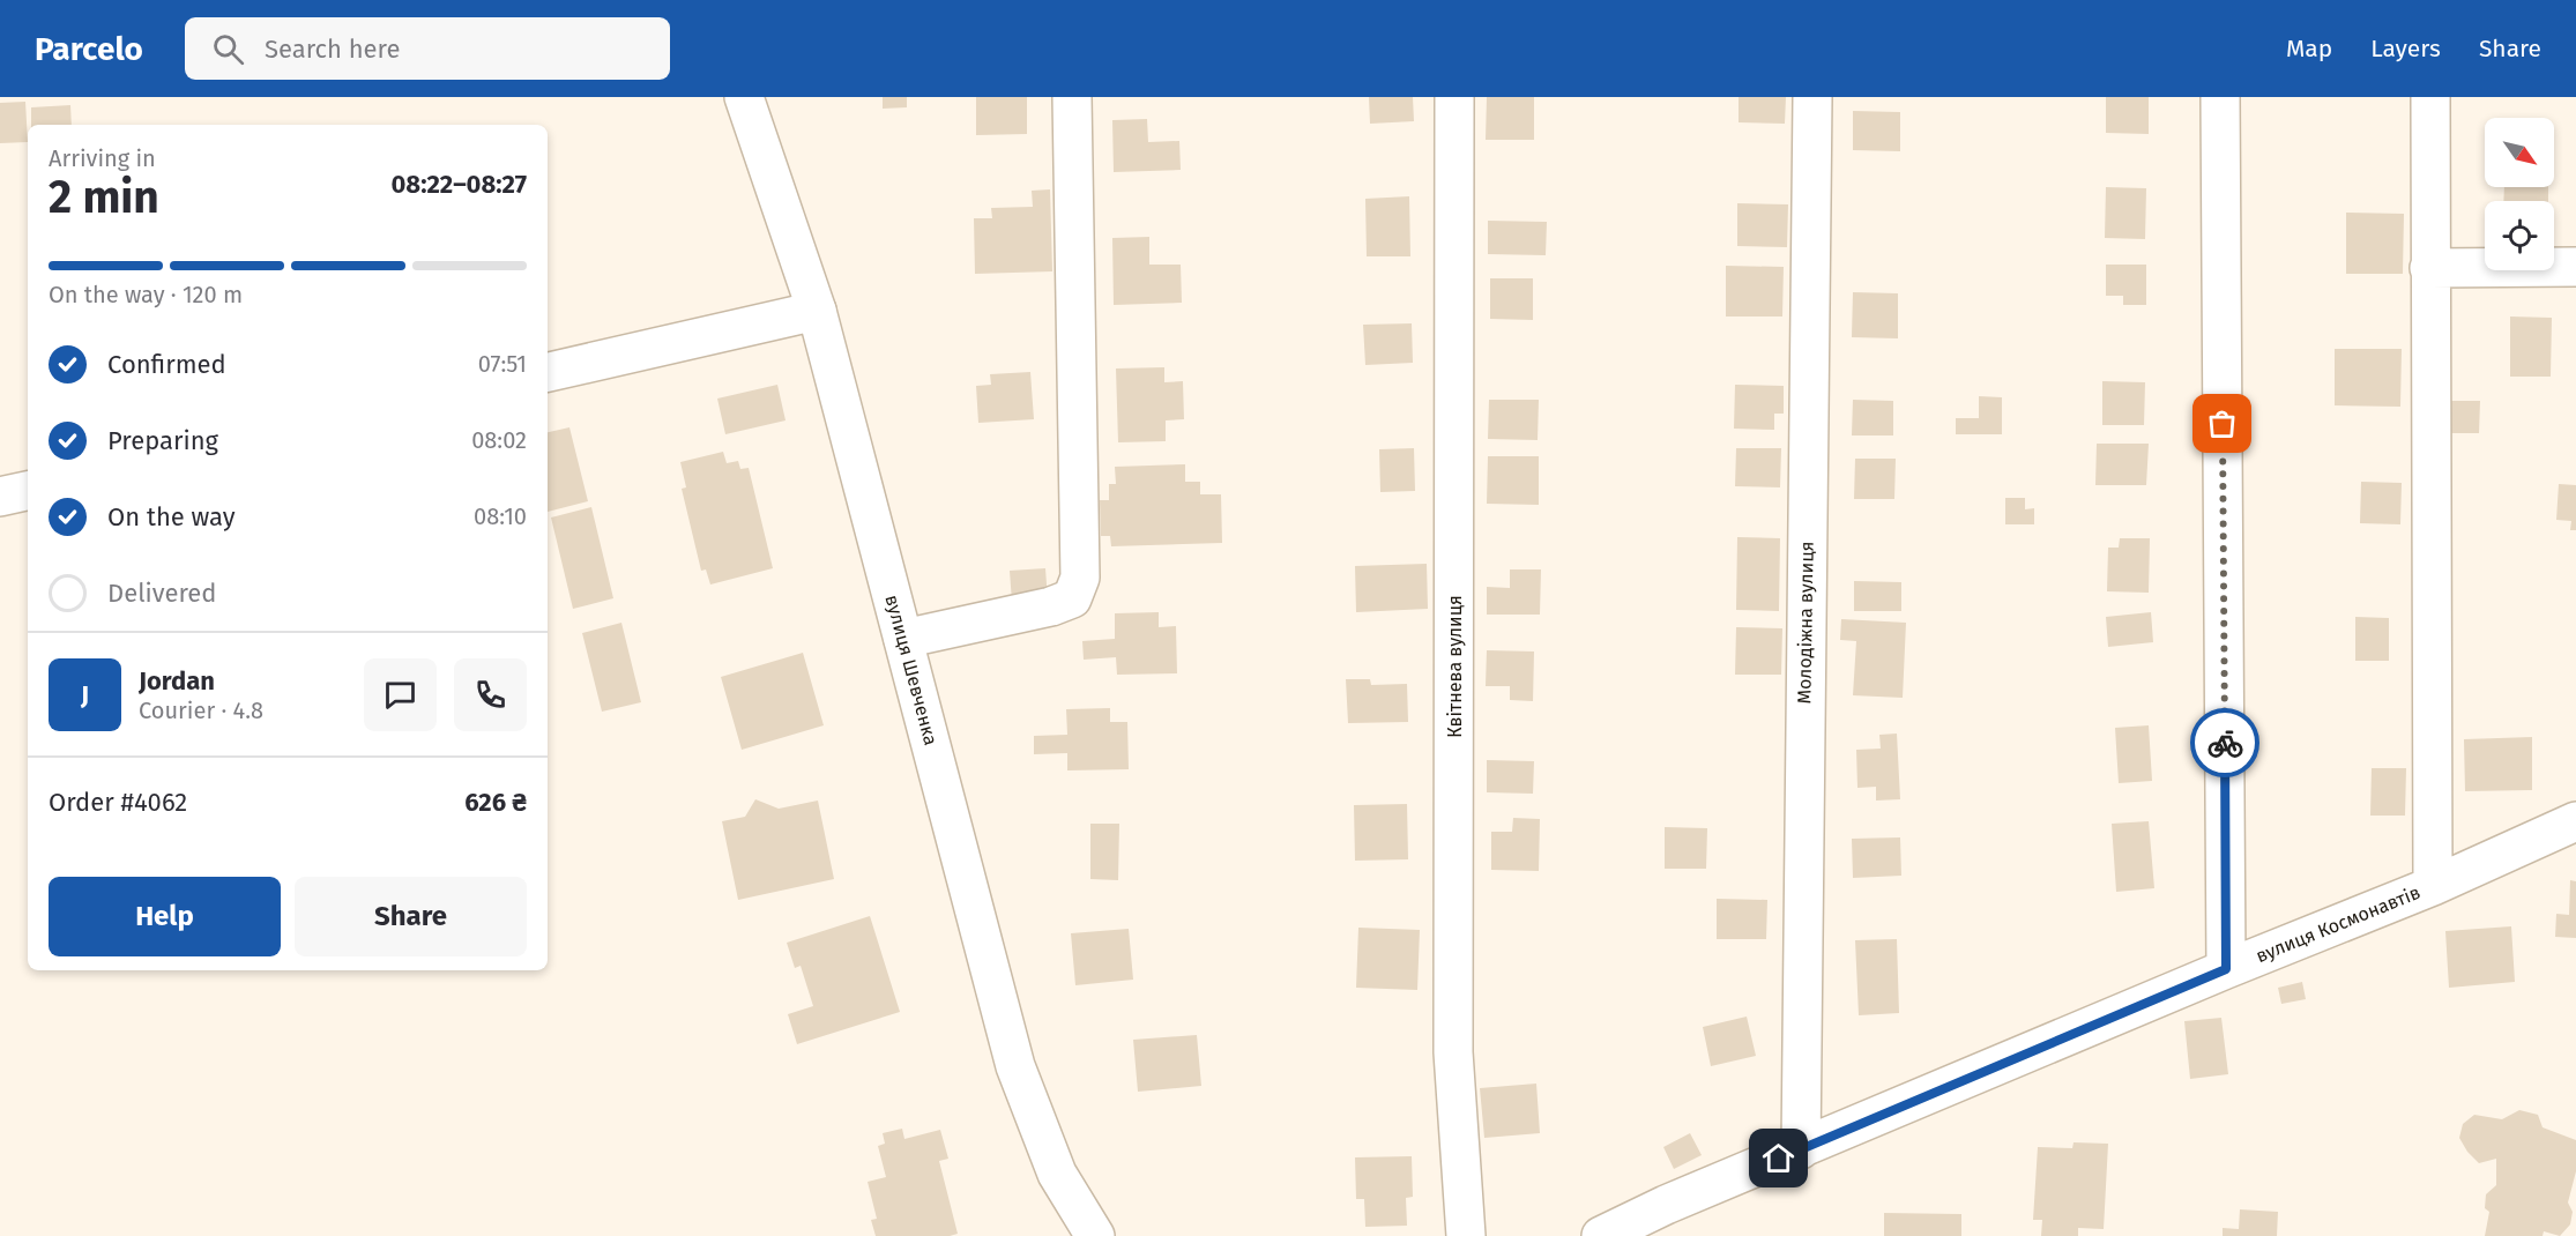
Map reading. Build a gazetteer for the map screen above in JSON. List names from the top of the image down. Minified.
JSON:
{"streets":{"street":["Молодіжна вулиця","Квітнева вулиця","вулиця Шевченка","вулиця Космонавтів"]},"crossings":[["Молодіжна вулиця","вулиця Космонавтів"]],"north":"bottom right","page":{"header":"Parcelo","search":"Search here","nav":["Map","Layers","Share"],"heading":["2 min","Arriving in","08:22–08:27"],"panel":["Jordan","Courier · 4.8","Order #4062","626 ₴"],"bar":"On the way · 120 m","list":[["Confirmed","07:51"],["Preparing","08:02"],["On the way","08:10"],"Delivered"],"round":"J","buttons":["Help","Share"]}}
